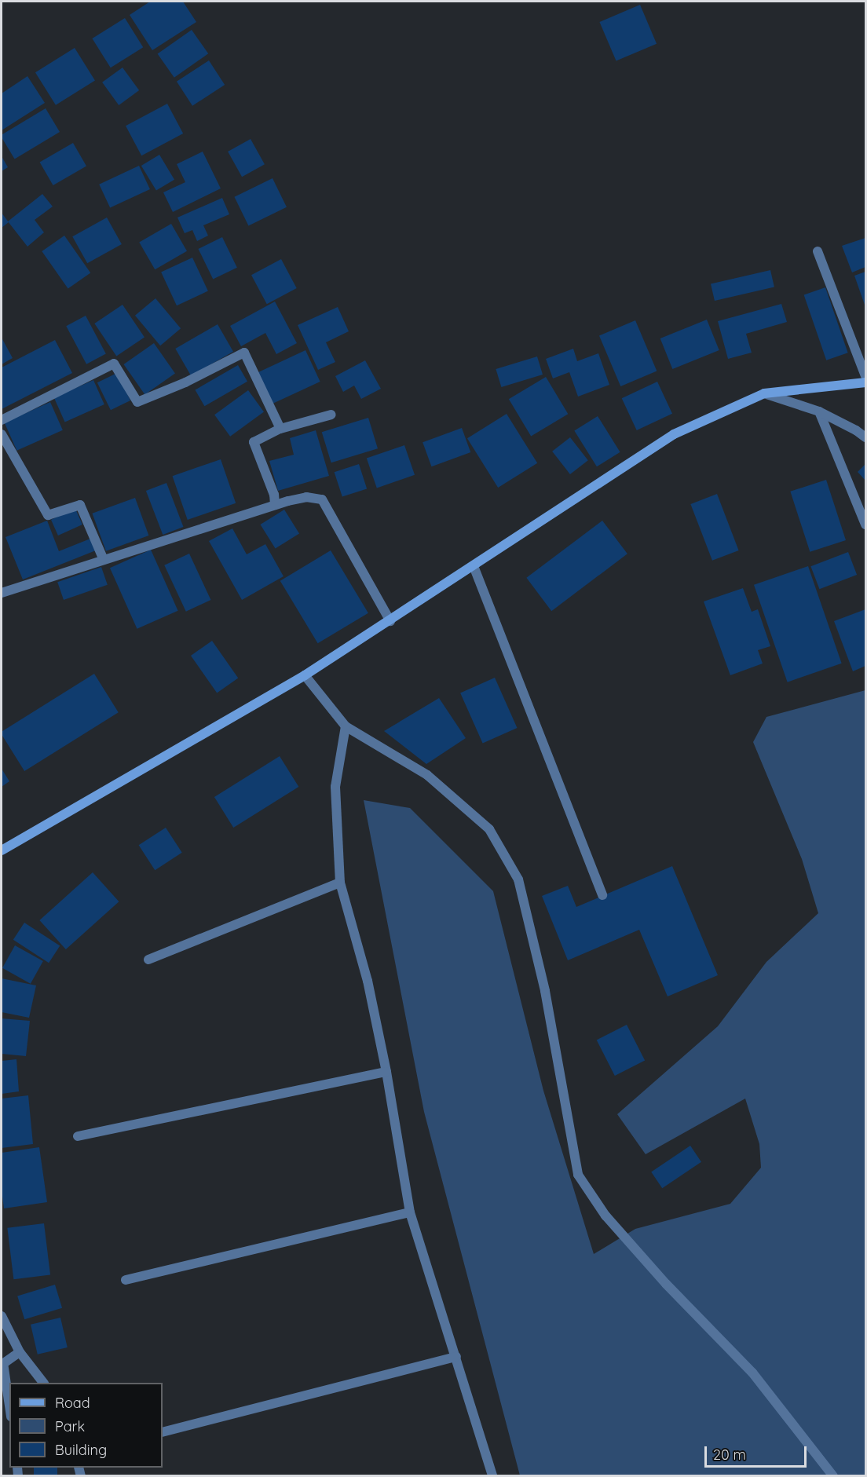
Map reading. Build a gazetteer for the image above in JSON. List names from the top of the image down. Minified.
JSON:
{"legend":["Road","Park","Building"],"scale_bar":"20 m"}
